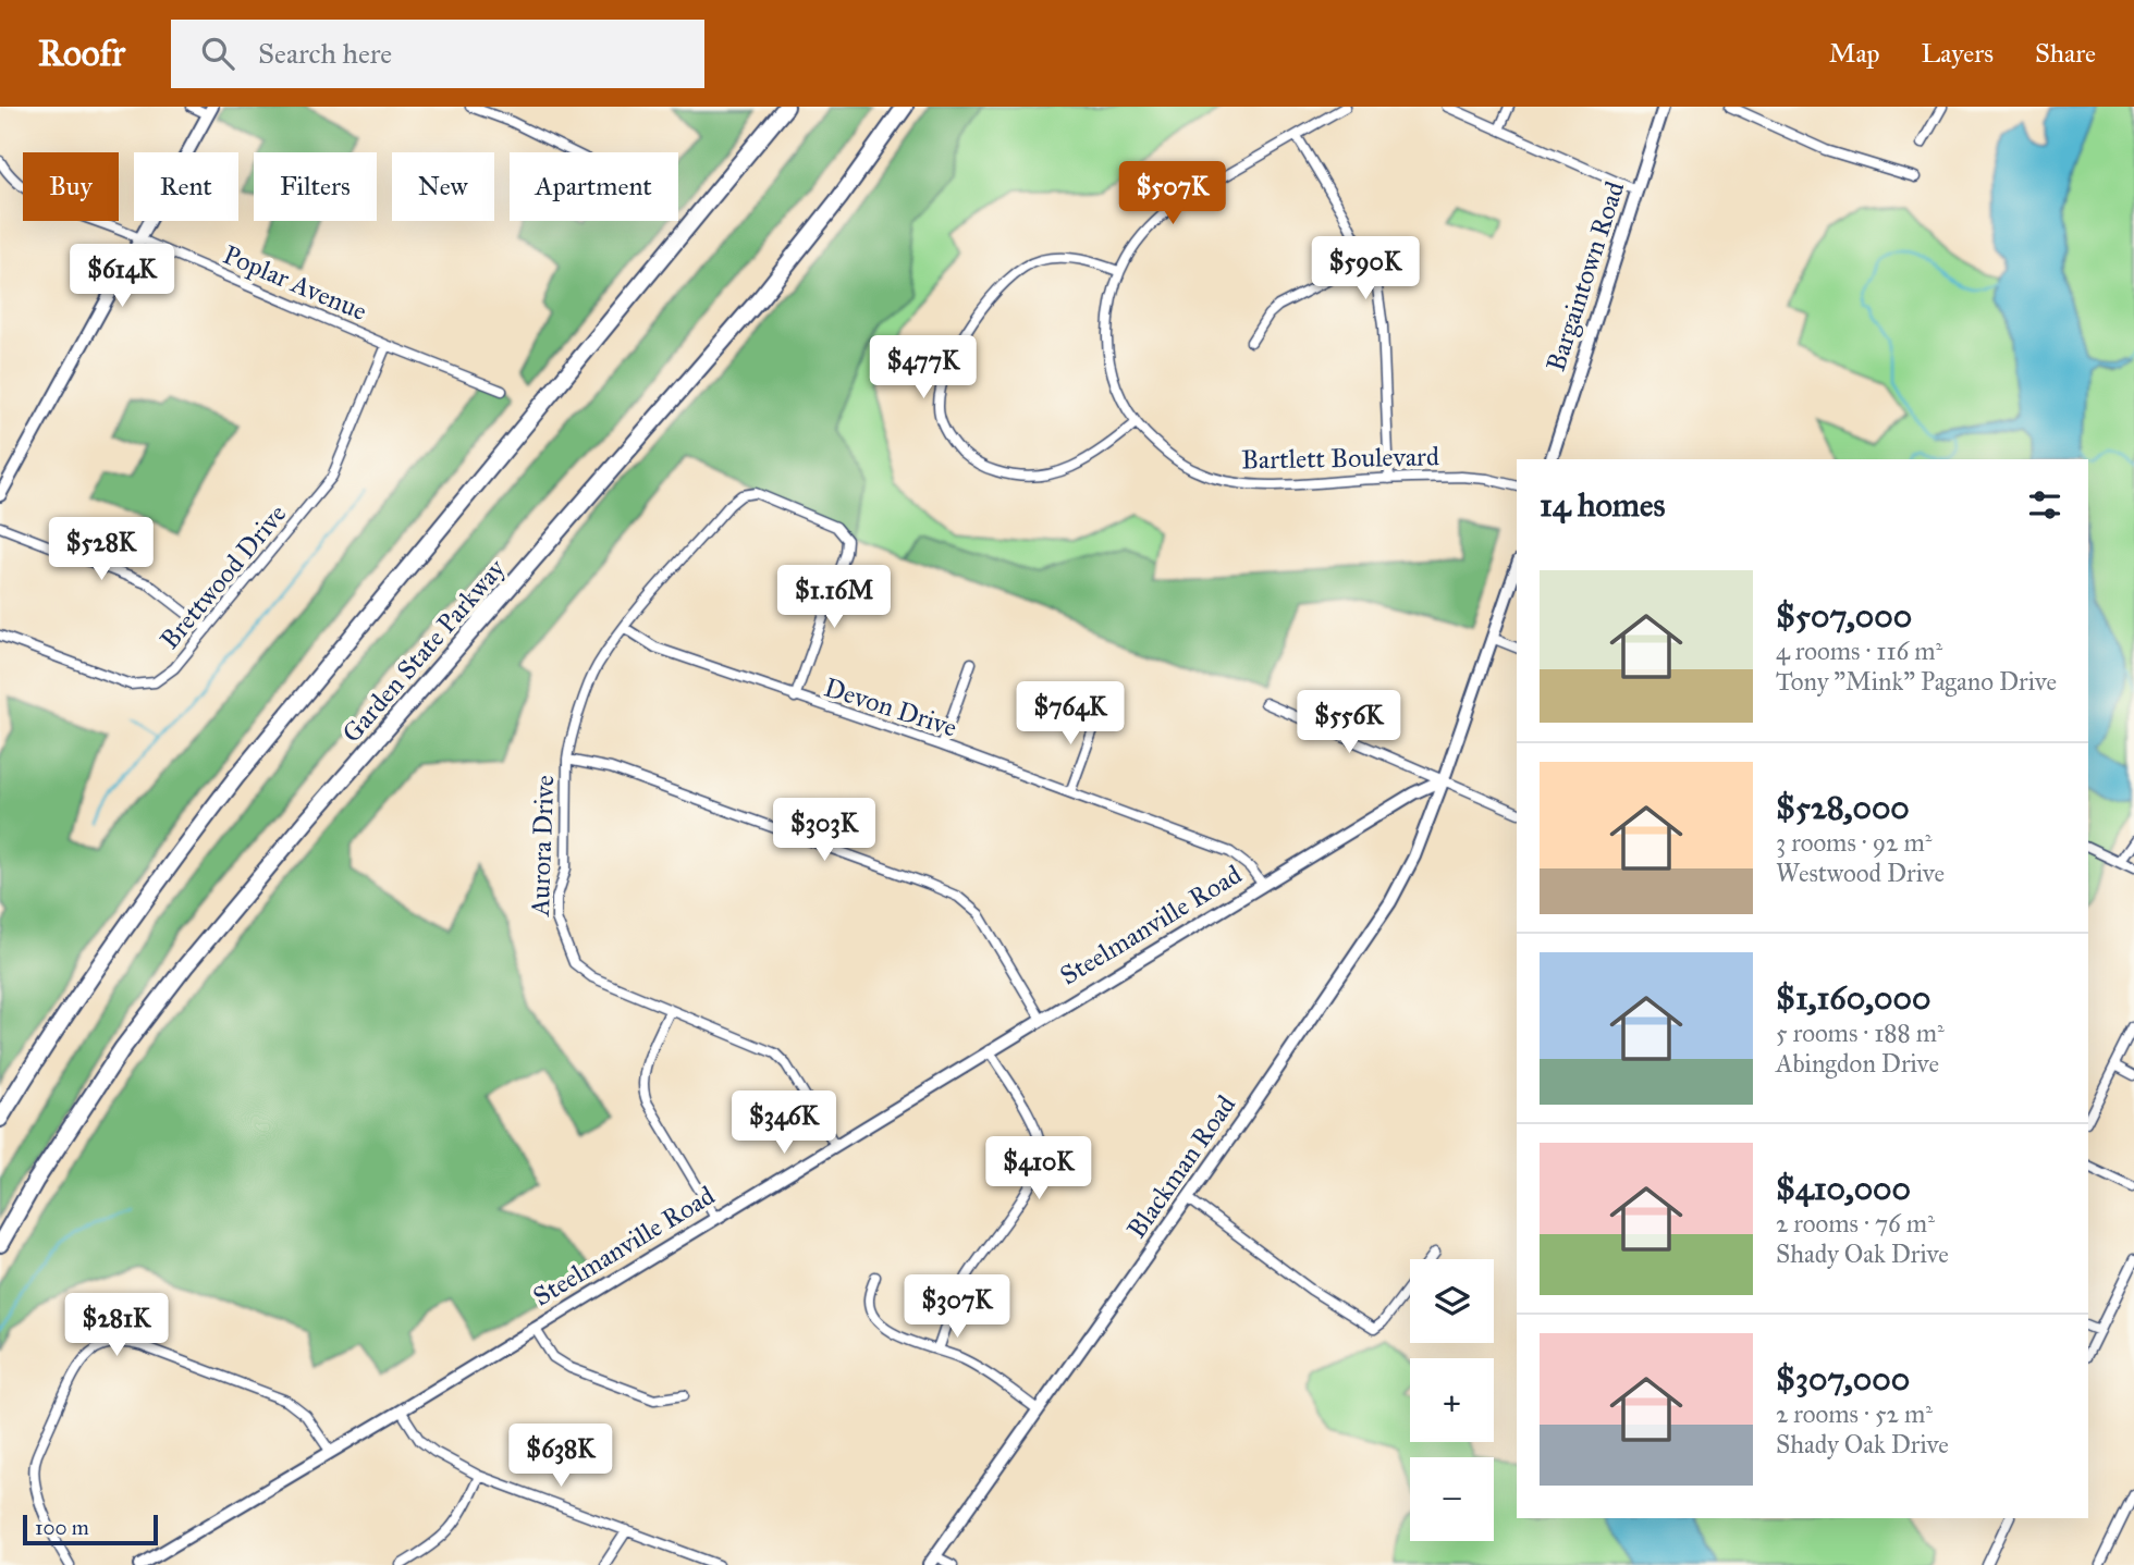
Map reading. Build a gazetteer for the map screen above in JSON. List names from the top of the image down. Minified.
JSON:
{"streets":{"highway":["Garden State Parkway"],"main road":["Bargaintown Road","Steelmanville Road","Blackman Road"],"street":["Poplar Avenue","Bartlett Boulevard","Brettwood Drive","Devon Drive","Aurora Drive"]},"crossings":[["Poplar Avenue","Brettwood Drive"],["Devon Drive","Aurora Drive"],["Devon Drive","Steelmanville Road"],["Aurora Drive","Steelmanville Road"],["Steelmanville Road","Blackman Road"]],"scale_bar":"100 m","page":{"header":"Roofr","search":"Search here","nav":["Map","Layers","Share"],"chip":["Buy","Rent","Filters","New","Apartment"],"price":["$507K","$590K","$614K","$477K","$528K","$1.16M","$764K","$556K","$303K","$346K","$410K","$307K","$281K","$638K"],"heading":"14 homes","list":[{"name":"$507,000","note":"4 rooms · 116 m² · Tony \"Mink\" Pagano Drive"},{"name":"$528,000","note":"3 rooms · 92 m² · Westwood Drive"},{"name":"$1,160,000","note":"5 rooms · 188 m² · Abingdon Drive"},{"name":"$410,000","note":"2 rooms · 76 m² · Shady Oak Drive"},{"name":"$307,000","note":"2 rooms · 52 m² · Shady Oak Drive"}],"map_buttons":["+","−"],"scale":"100 m"}}
